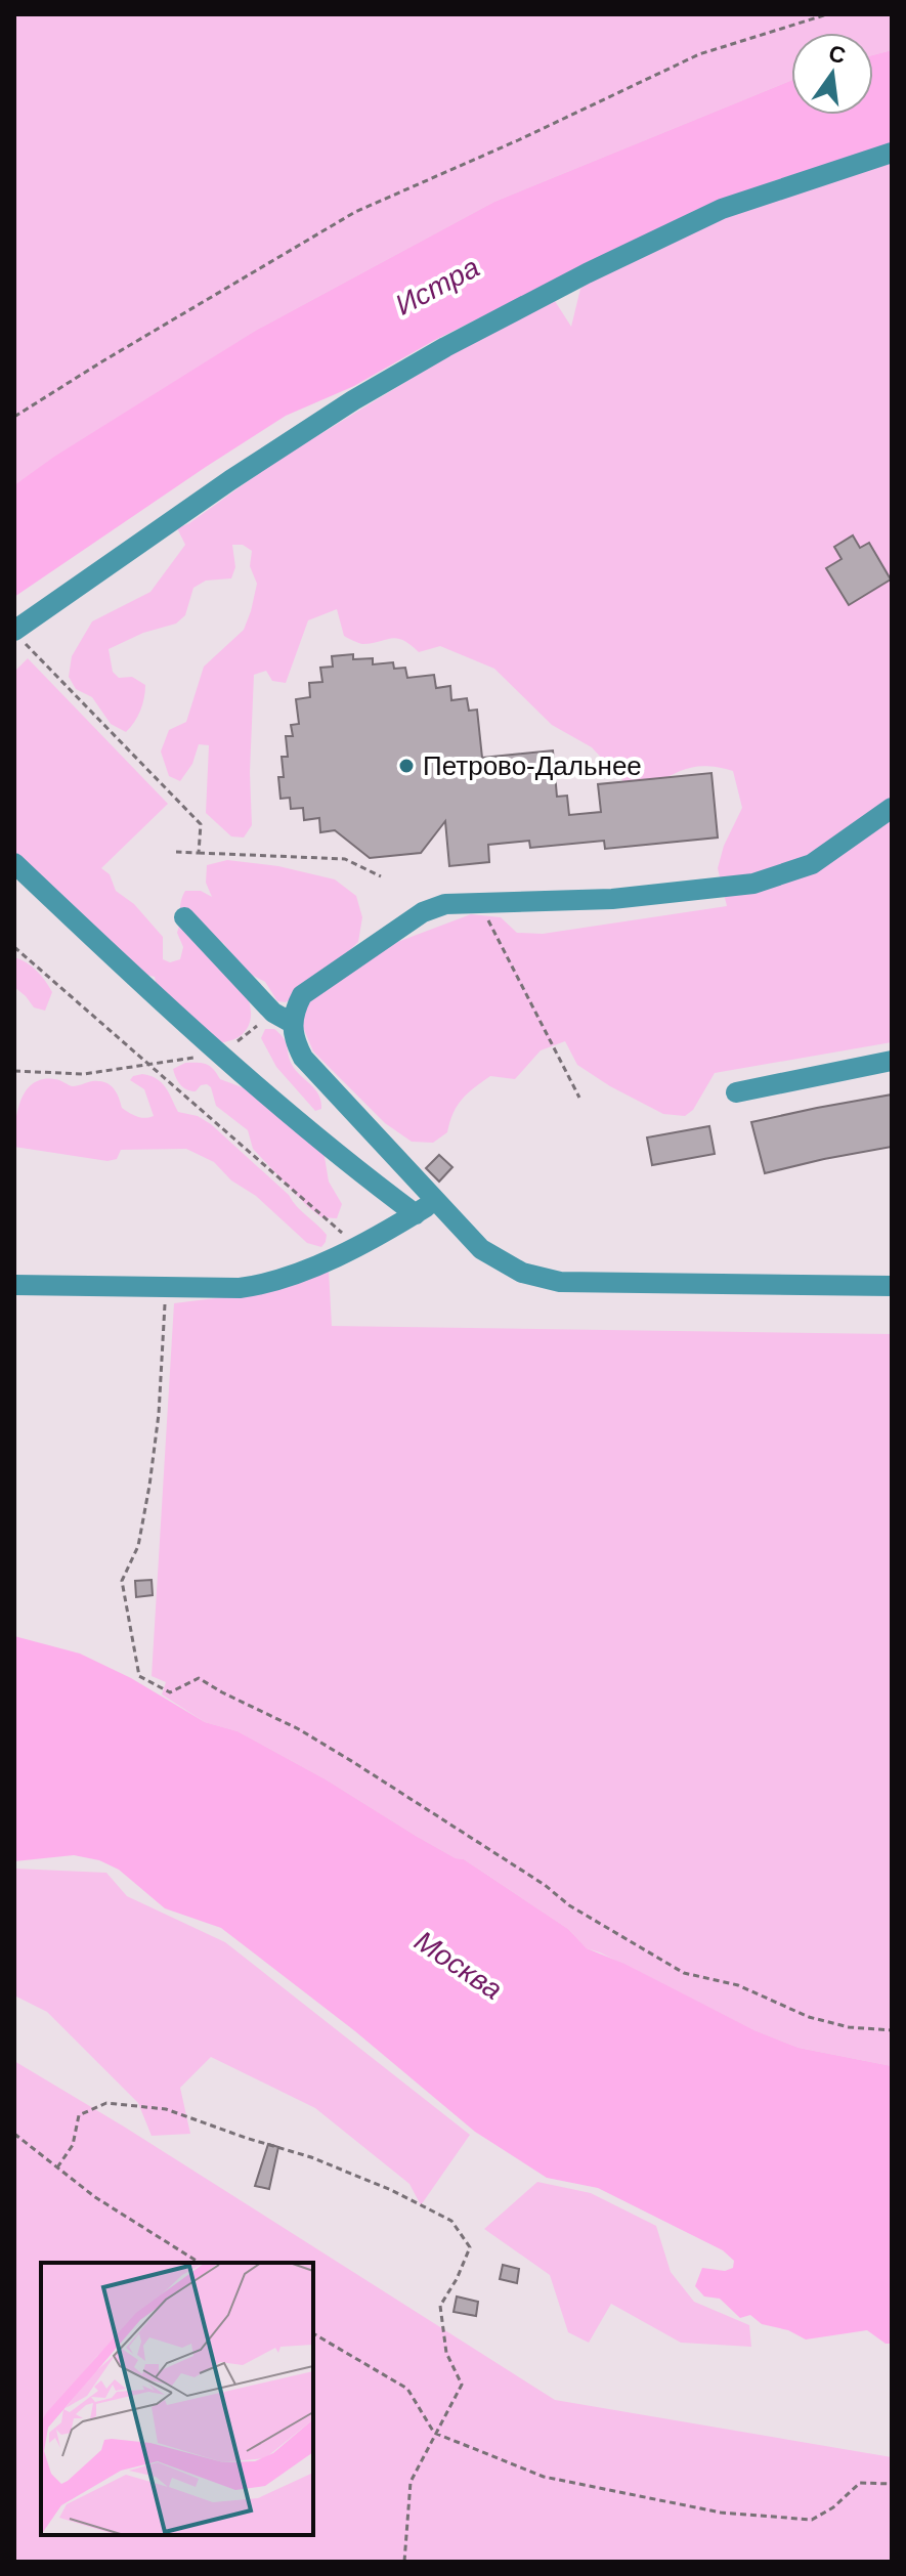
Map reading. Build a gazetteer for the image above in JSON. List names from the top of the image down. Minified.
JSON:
{"water":["Истра","Москва"],"places":["Петрово-Дальнее"],"north":"top"}
